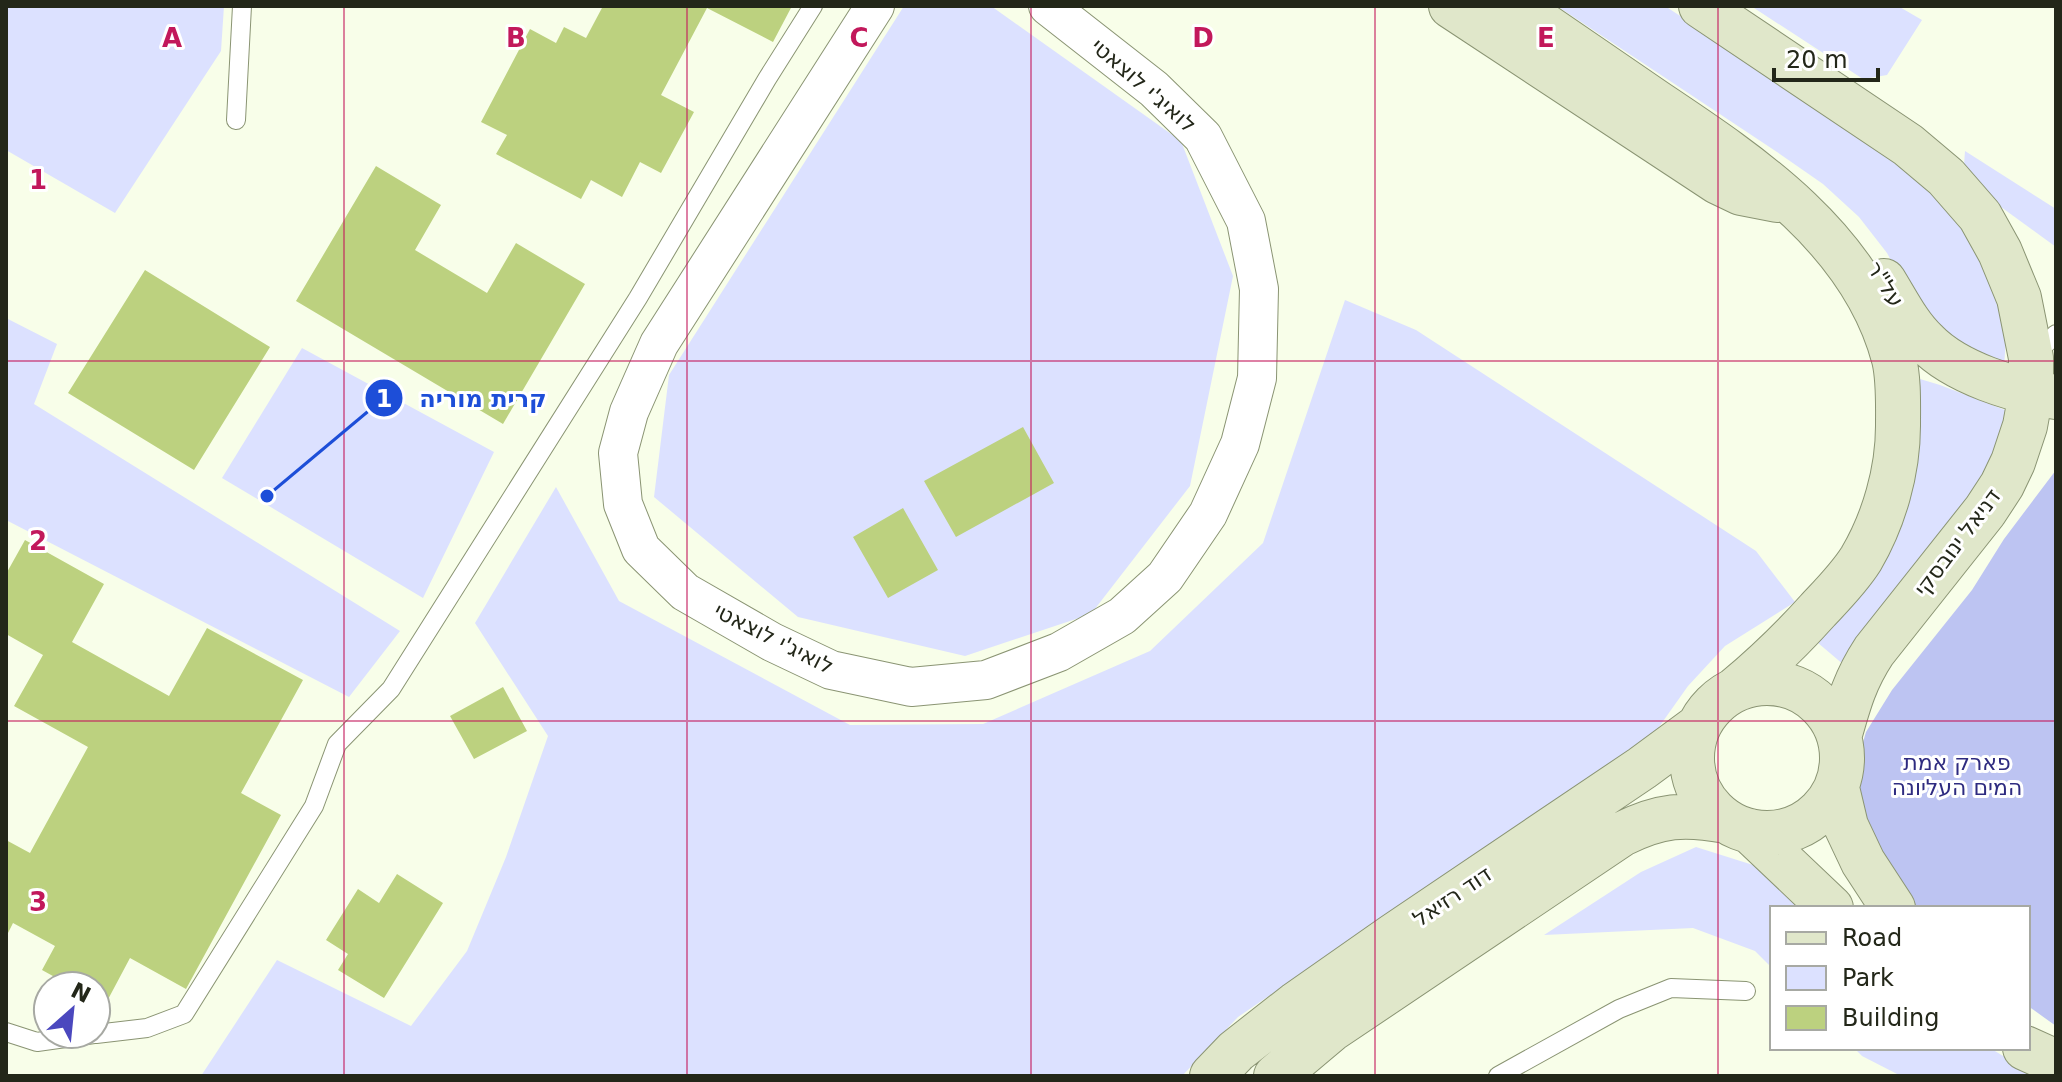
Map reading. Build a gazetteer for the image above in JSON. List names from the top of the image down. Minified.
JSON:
{"streets":{"street":["לואיג'י לוצאטי","על\"ר","דניאל ינובסקי","דוד רזיאל"]},"crossings":[["על\"ר","דניאל ינובסקי"],["דניאל ינובסקי","דוד רזיאל"]],"parks":["פארק אמת המים העליונה"],"places":["קרית מוריה"],"legend":["Road","Park","Building"],"scale_bar":"20 m","north":"top right","grid":{"columns":["A","B","C","D","E"],"rows":["1","2","3"]}}
